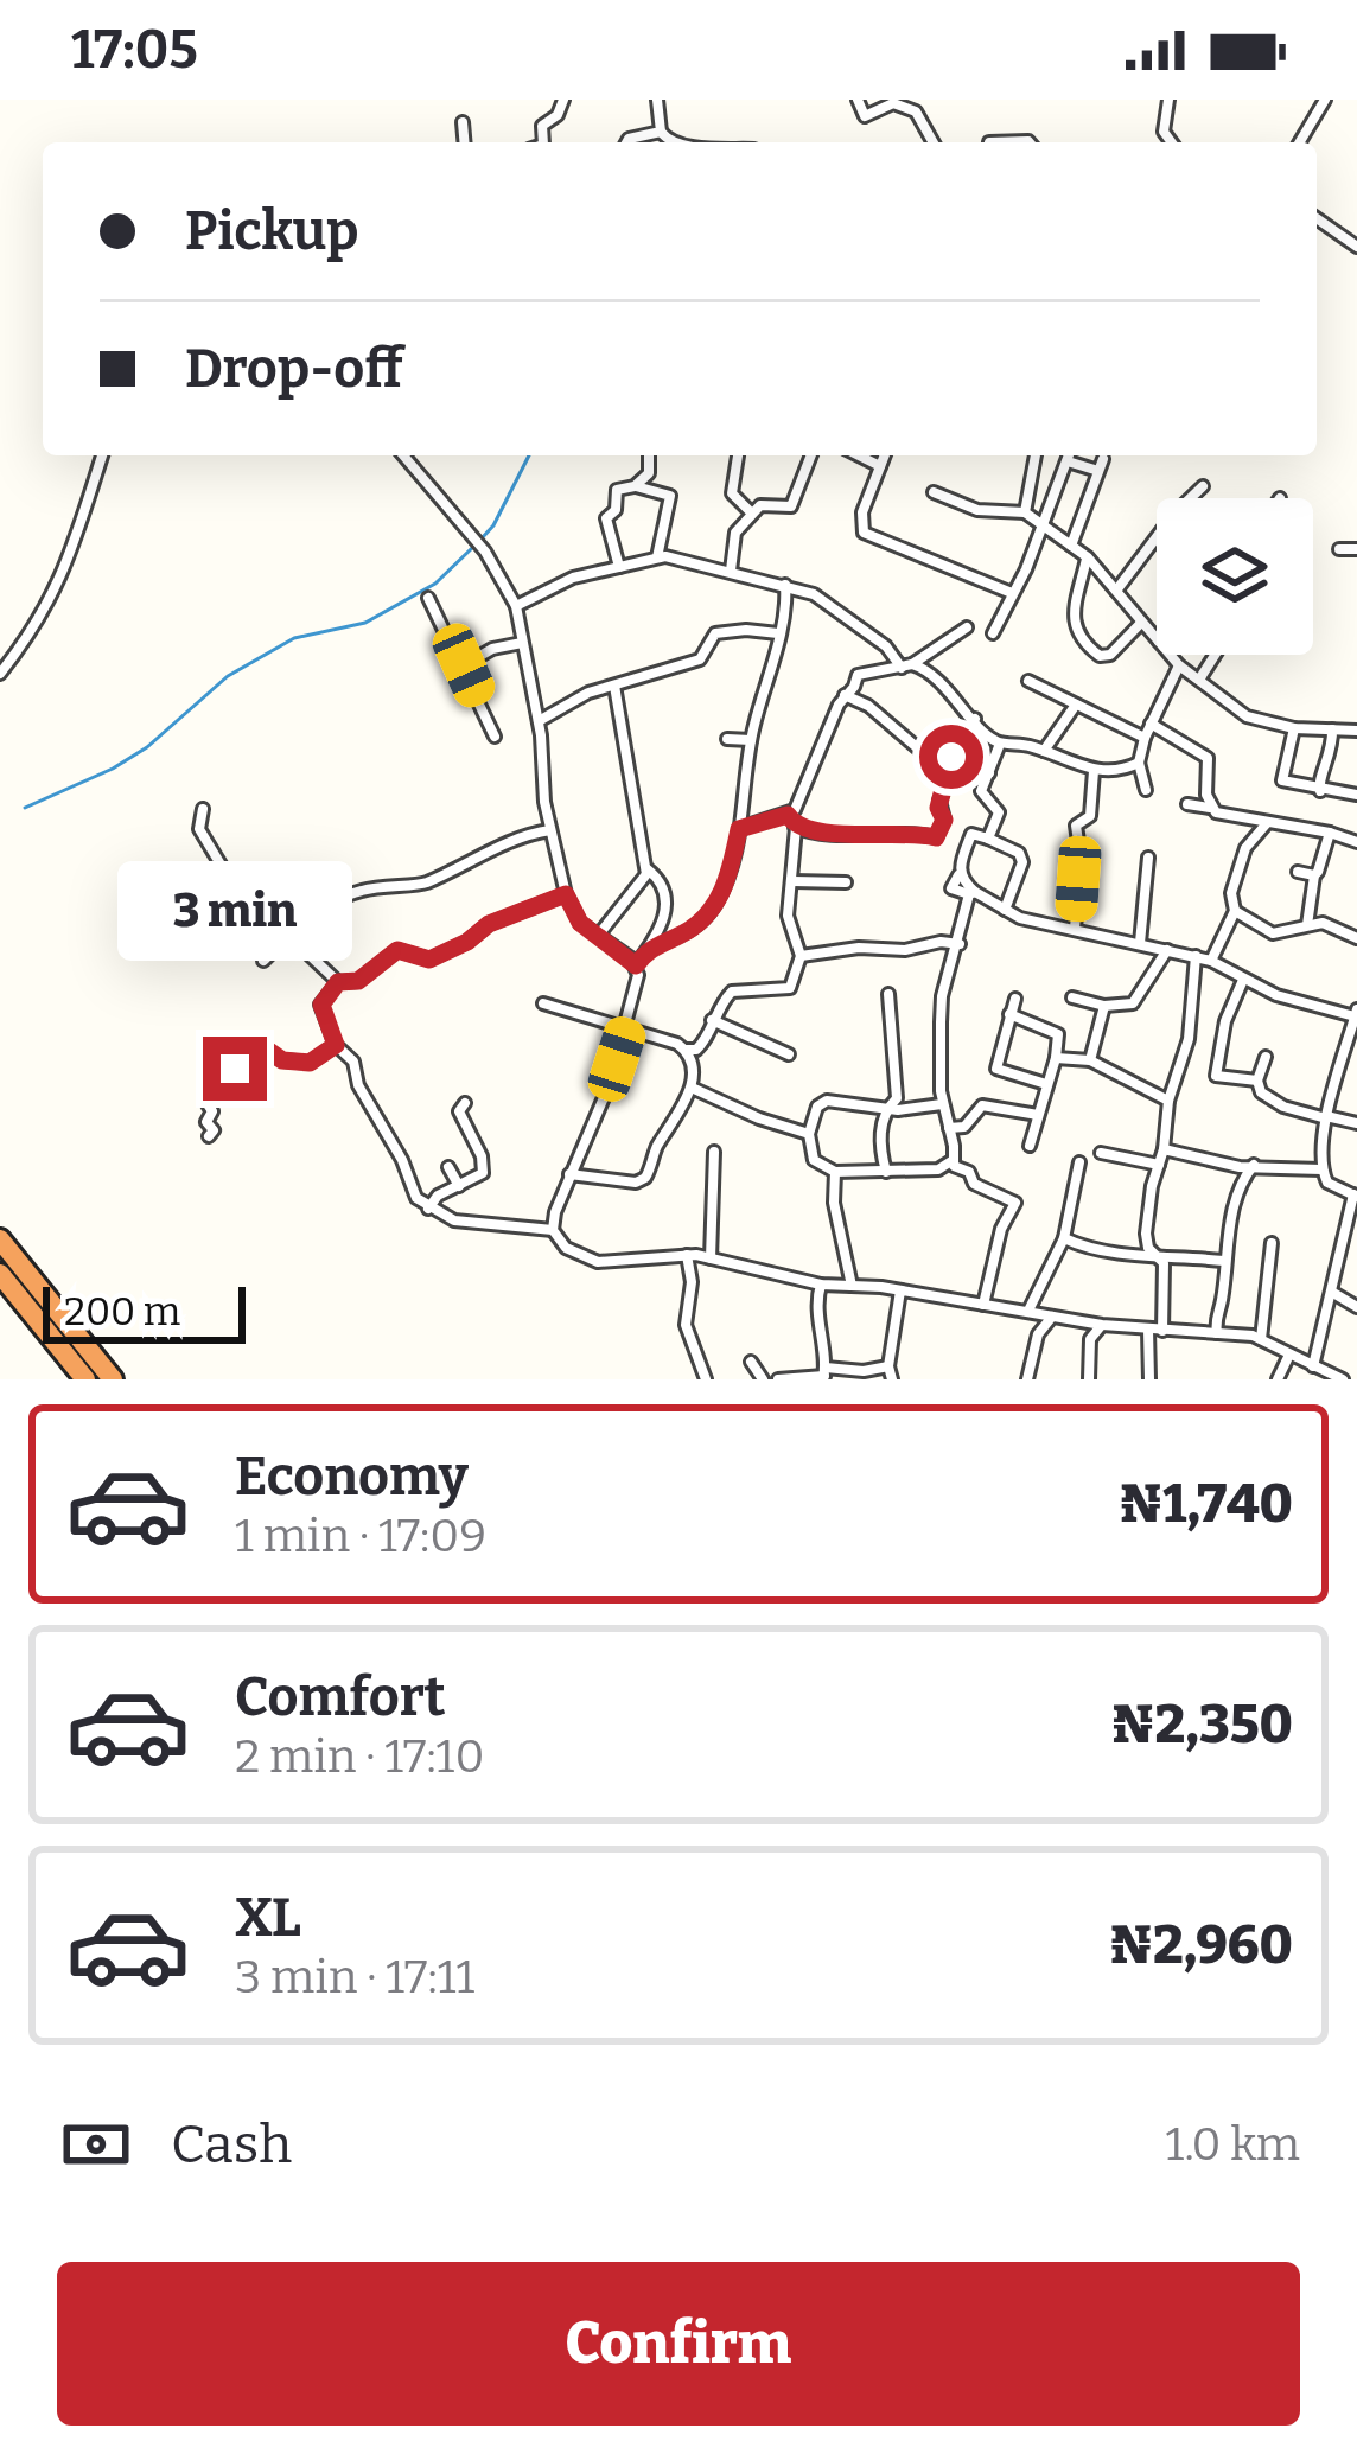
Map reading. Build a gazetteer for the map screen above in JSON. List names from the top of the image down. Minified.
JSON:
{"scale_bar":"200 m","page":{"status":"17:05","banner":["Pickup","Drop-off"],"bubble":"3 min","scale":"200 m","list":[{"name":"Economy","note":"1 min · 17:09","value":"₦1,740"},{"name":"Comfort","note":"2 min · 17:10","value":"₦2,350"},{"name":"XL","note":"3 min · 17:11","value":"₦2,960"}],"pay":["Cash","1.0 km"],"buttons":"Confirm"}}
